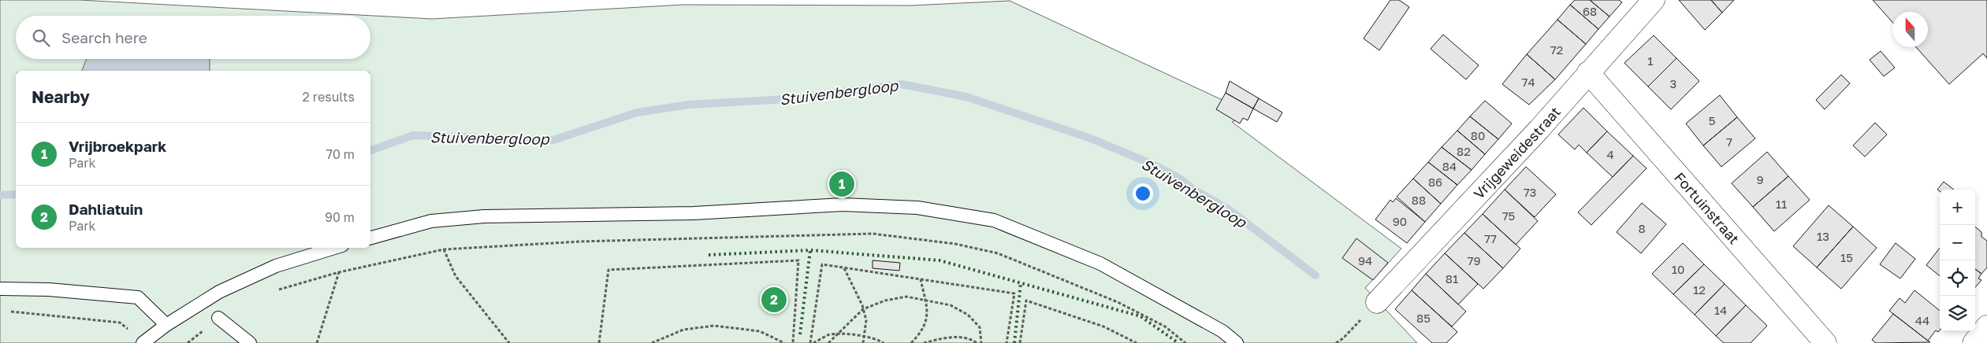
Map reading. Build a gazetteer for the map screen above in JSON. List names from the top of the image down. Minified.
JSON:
{"streets":{"street":["Vrijgeweidestraat","Fortuinstraat"]},"crossings":[["Vrijgeweidestraat","Fortuinstraat"]],"water":["Stuivenbergloop"],"house_numbers":["68","72","1","74","3","5","80","7","82","4","84","9","86","73","88","11","75","90","8","13","77","15","94","79","10","81","12","14","85","44"],"north":"top","page":{"search":"Search here","heading":["Nearby","2 results"],"list":[{"mark":"1","name":"Vrijbroekpark","note":"Park","value":"70 m"},{"mark":"2","name":"Dahliatuin","note":"Park","value":"90 m"}],"pins":["1","2"],"map_buttons":["+","−"]}}
